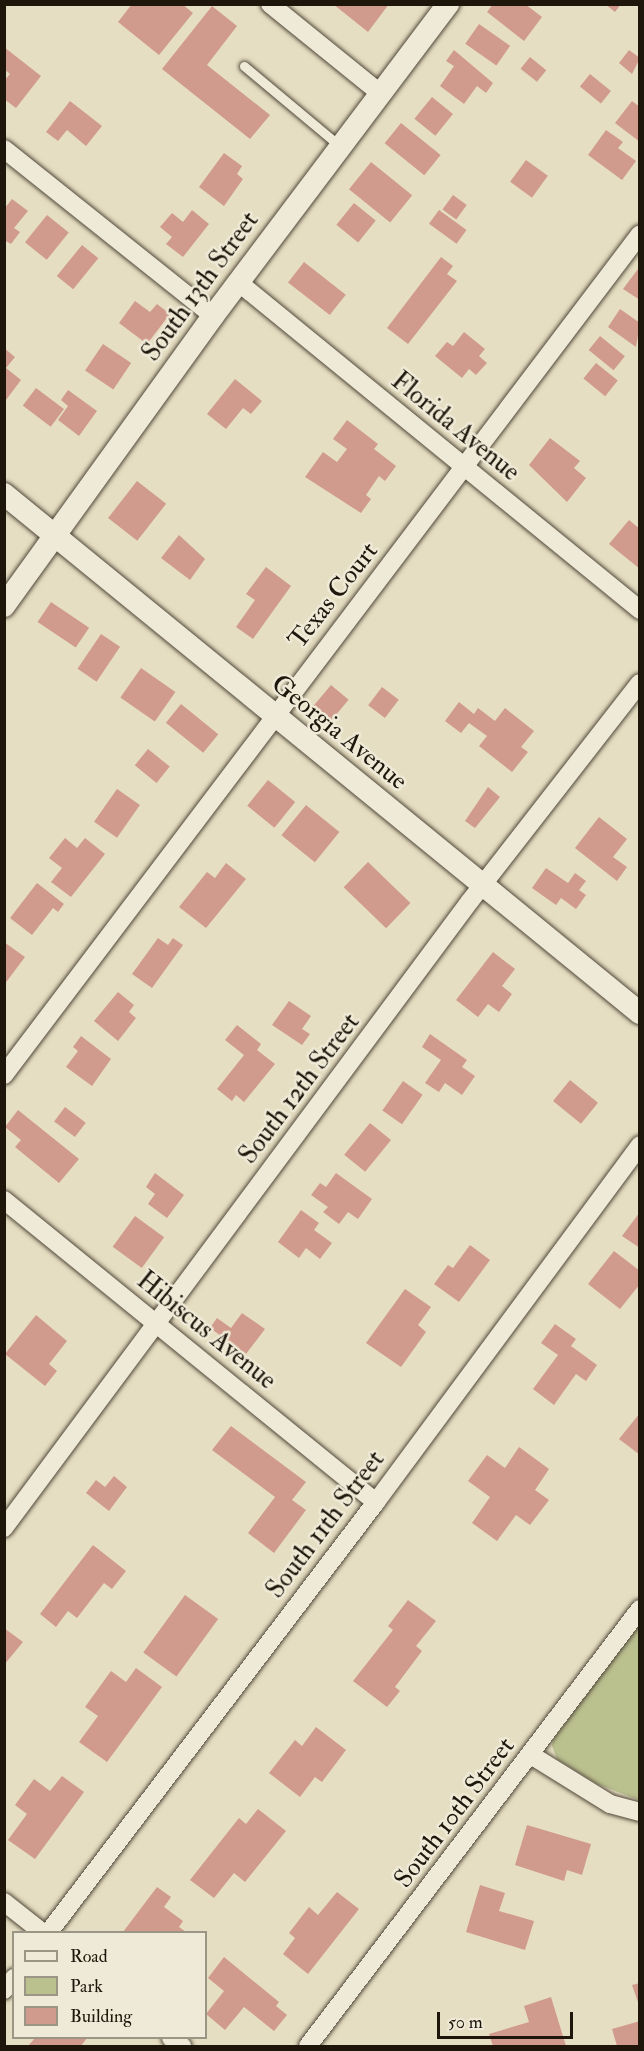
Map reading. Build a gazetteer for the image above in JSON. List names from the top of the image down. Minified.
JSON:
{"streets":{"street":["South 13th Street","Florida Avenue","Texas Court","Georgia Avenue","South 12th Street","Hibiscus Avenue","South 11th Street","South 10th Street"]},"crossings":[["South 13th Street","Florida Avenue"],["South 13th Street","Georgia Avenue"],["Florida Avenue","Texas Court"],["Texas Court","Georgia Avenue"],["Georgia Avenue","South 12th Street"],["South 12th Street","Hibiscus Avenue"],["Hibiscus Avenue","South 11th Street"]],"legend":["Road","Park","Building"],"scale_bar":"50 m"}
